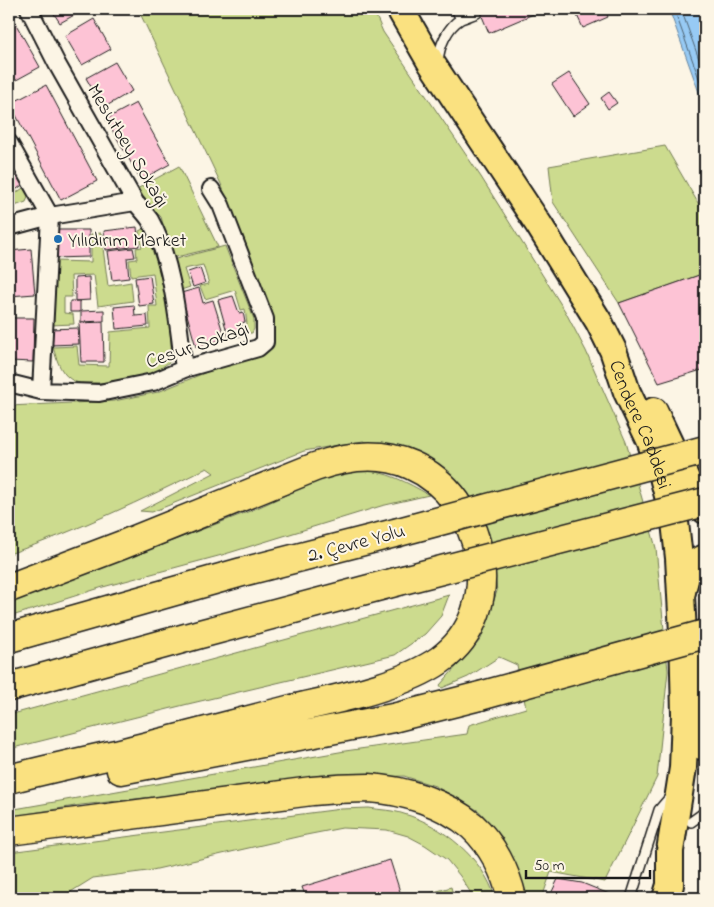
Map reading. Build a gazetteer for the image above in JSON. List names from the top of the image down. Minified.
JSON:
{"streets":{"highway":["2. Çevre Yolu"],"main road":["Cendere Caddesi"],"street":["Mesutbey Sokağı","Cesur Sokağı"]},"crossings":[["Mesutbey Sokağı","Cesur Sokağı"]],"places":["Yılıdırım Market"],"scale_bar":"50 m"}
